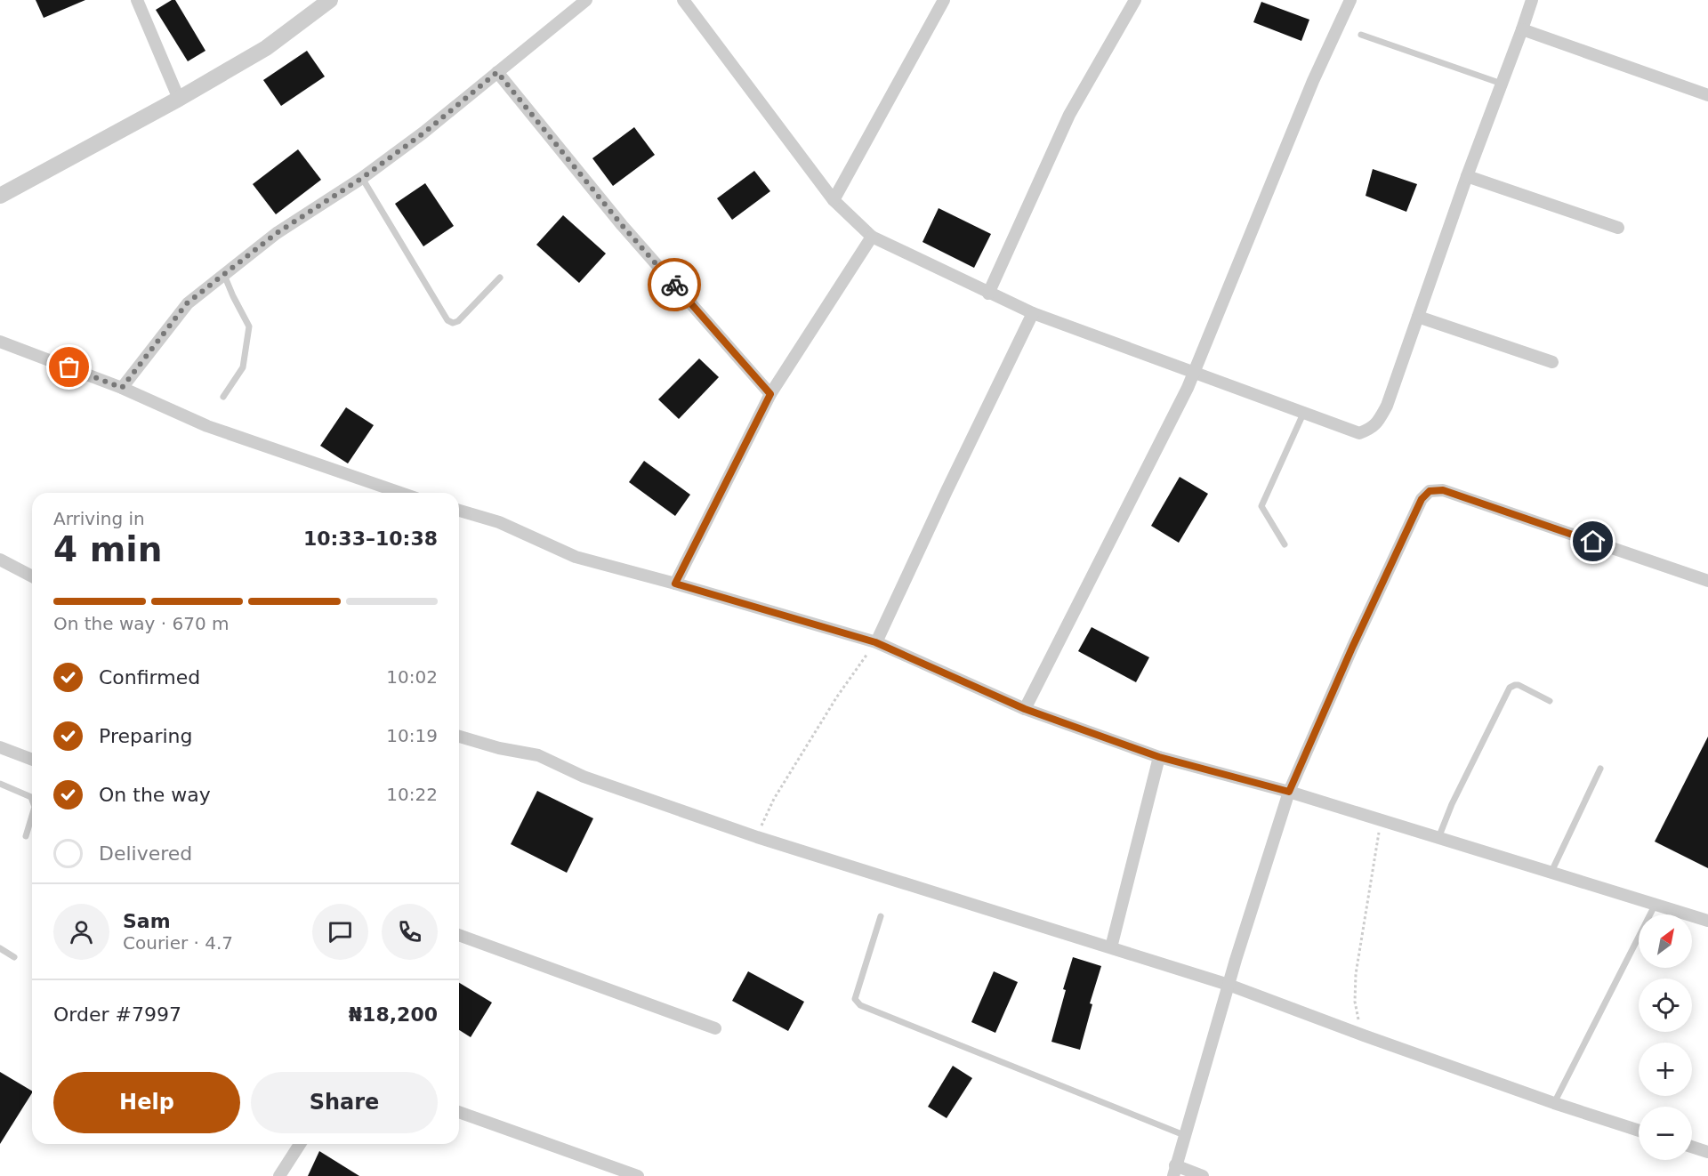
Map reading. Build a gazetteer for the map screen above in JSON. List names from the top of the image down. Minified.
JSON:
{"north":"top right","page":{"heading":["4 min","Arriving in","10:33–10:38"],"panel":["Sam","Courier · 4.7","Order #7997","₦18,200"],"bar":"On the way · 670 m","list":[["Confirmed","10:02"],["Preparing","10:19"],["On the way","10:22"],"Delivered"],"map_buttons":["+","−"],"buttons":["Help","Share"]}}
